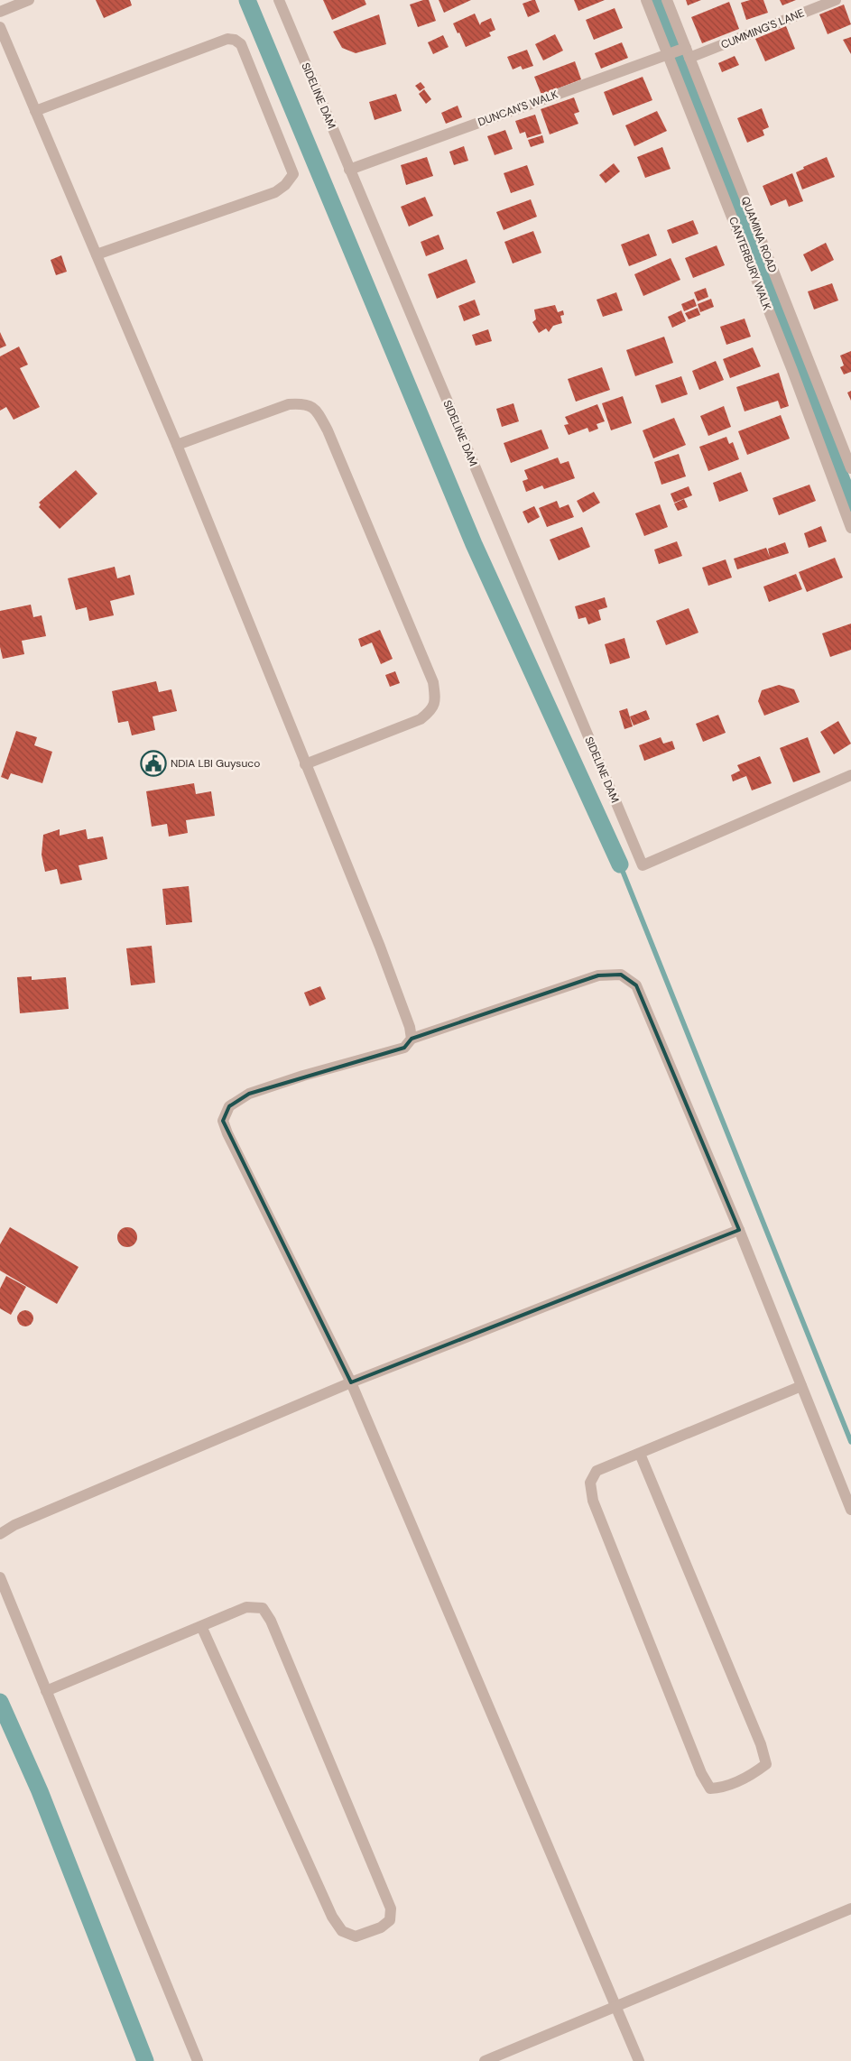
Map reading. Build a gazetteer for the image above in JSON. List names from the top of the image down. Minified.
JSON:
{"streets":{"street":["CUMMING'S LANE","SIDELINE DAM","DUNCAN'S WALK","QUAMINA ROAD","CANTERBURY WALK"]},"crossings":[["CUMMING'S LANE","DUNCAN'S WALK"],["CUMMING'S LANE","QUAMINA ROAD"],["SIDELINE DAM","DUNCAN'S WALK"],["DUNCAN'S WALK","QUAMINA ROAD"],["DUNCAN'S WALK","CANTERBURY WALK"]],"places":{"public building":["NDIA LBI Guysuco"]}}
